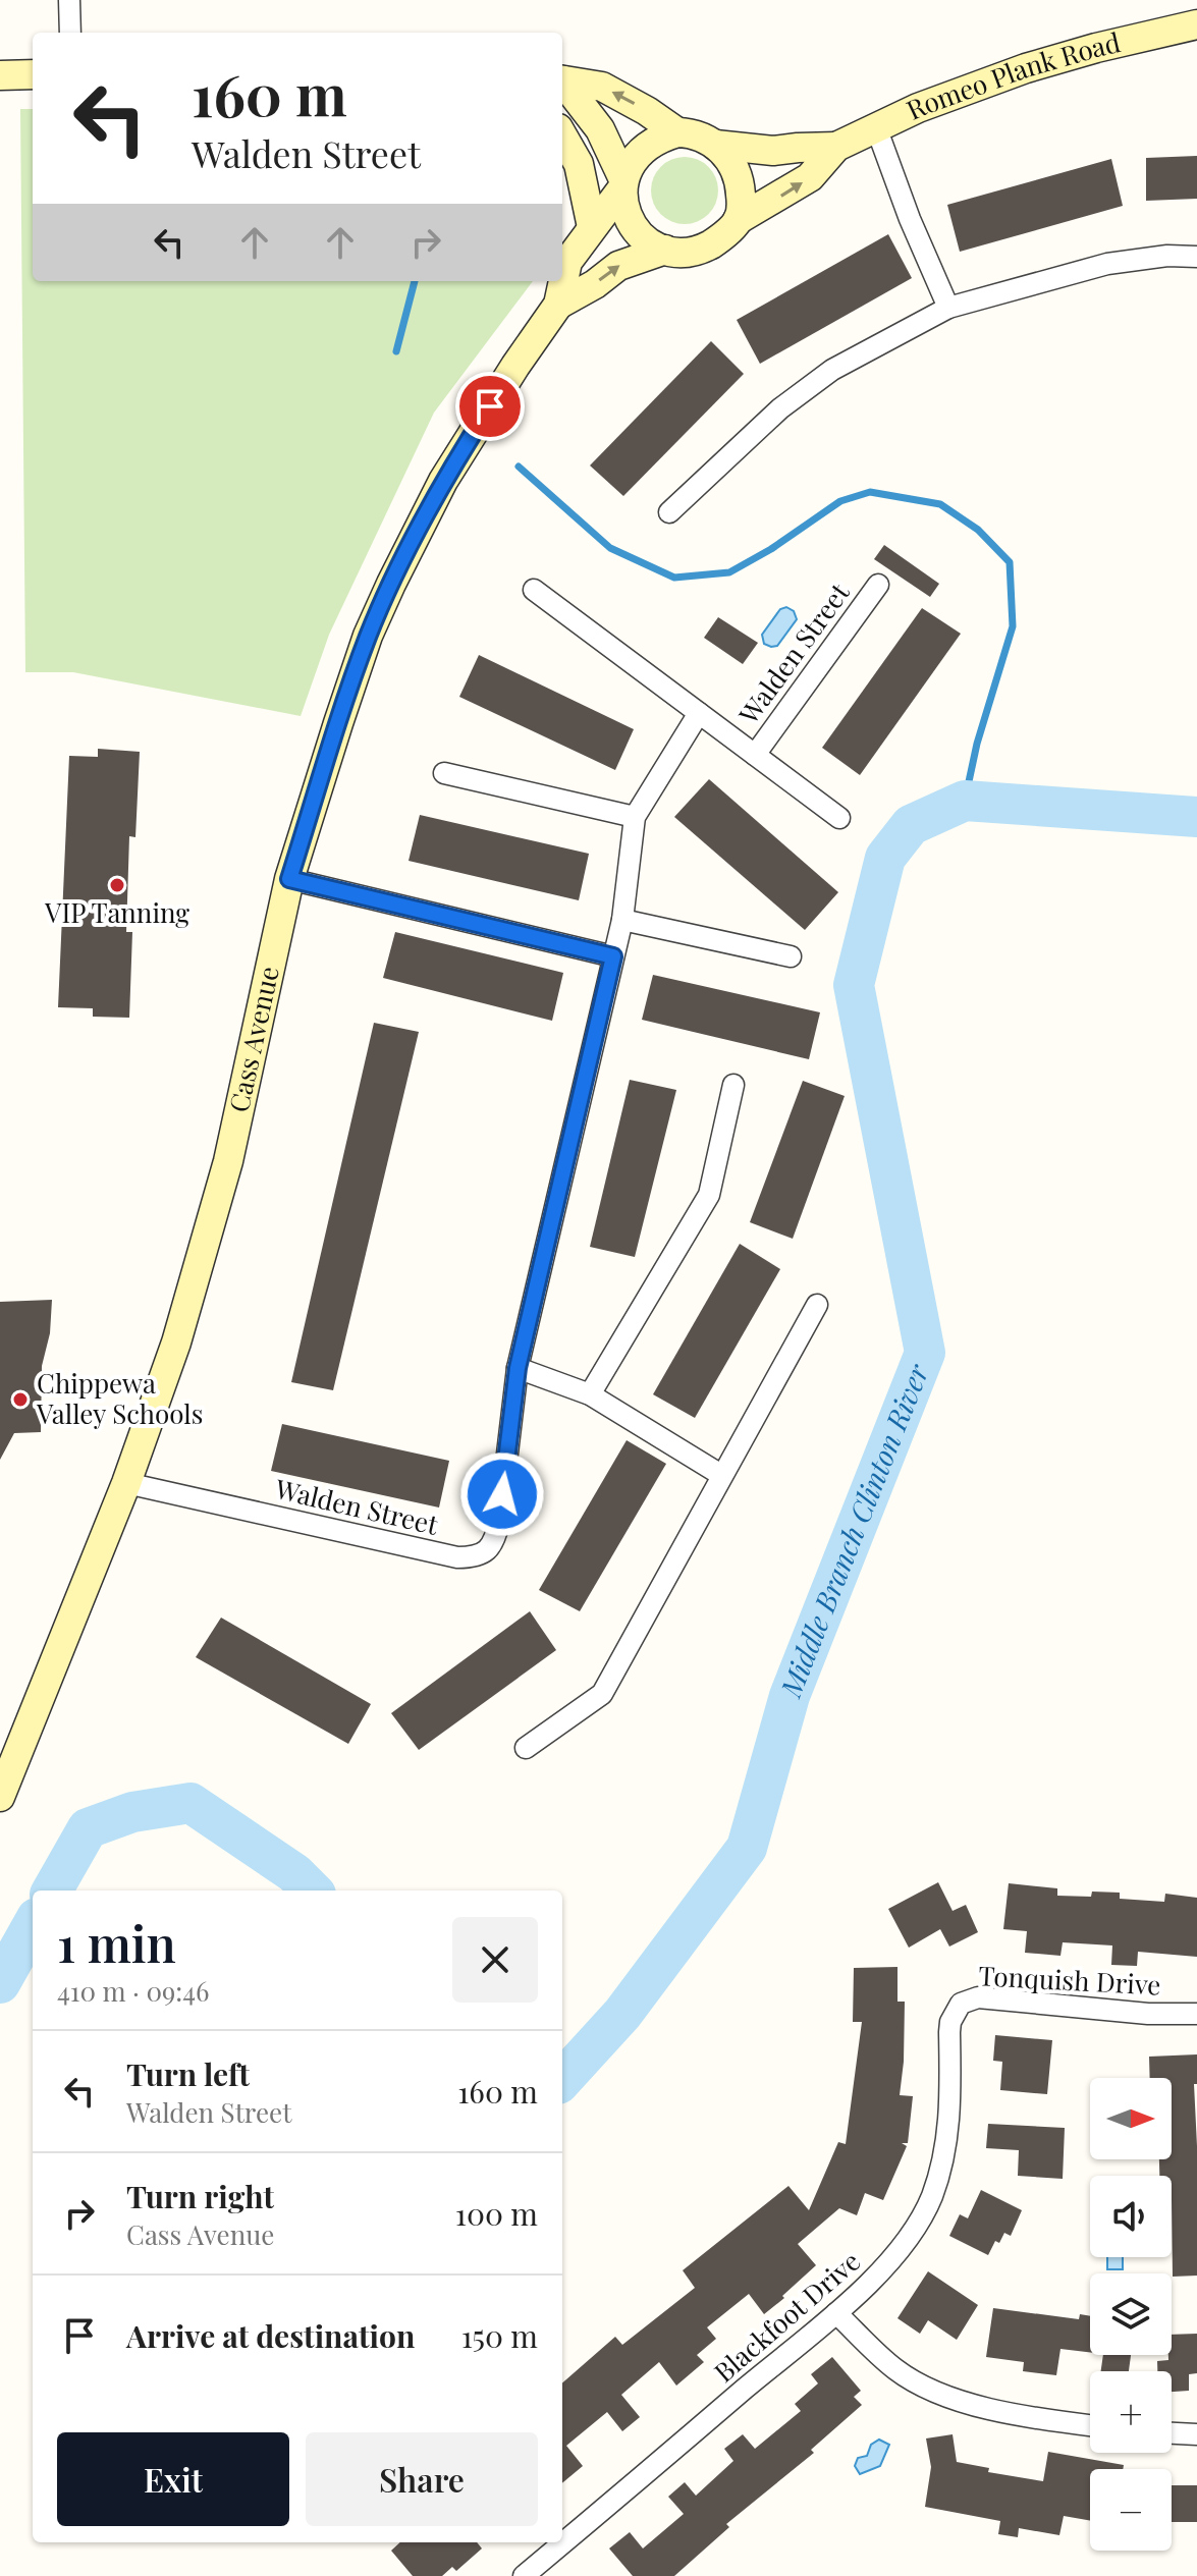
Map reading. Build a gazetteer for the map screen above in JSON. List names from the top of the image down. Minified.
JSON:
{"streets":{"main road":["Romeo Plank Road","Cass Avenue"],"street":["Walden Street","Tonquish Drive","Blackfoot Drive"]},"crossings":[["Romeo Plank Road","Cass Avenue"],["Walden Street","Cass Avenue"],["Tonquish Drive","Blackfoot Drive"]],"water":["Middle Branch Clinton River"],"places":["VIP Tanning","Chippewa Valley Schools"],"north":"right","page":{"turn":["160 m","Walden Street"],"heading":["1 min","410 m · 09:46"],"list":[{"name":"Turn left","note":"Walden Street","value":"160 m"},{"name":"Turn right","note":"Cass Avenue","value":"100 m"},{"name":"Arrive at destination","value":"150 m"}],"map_buttons":["+","−"],"buttons":["Exit","Share"]}}
